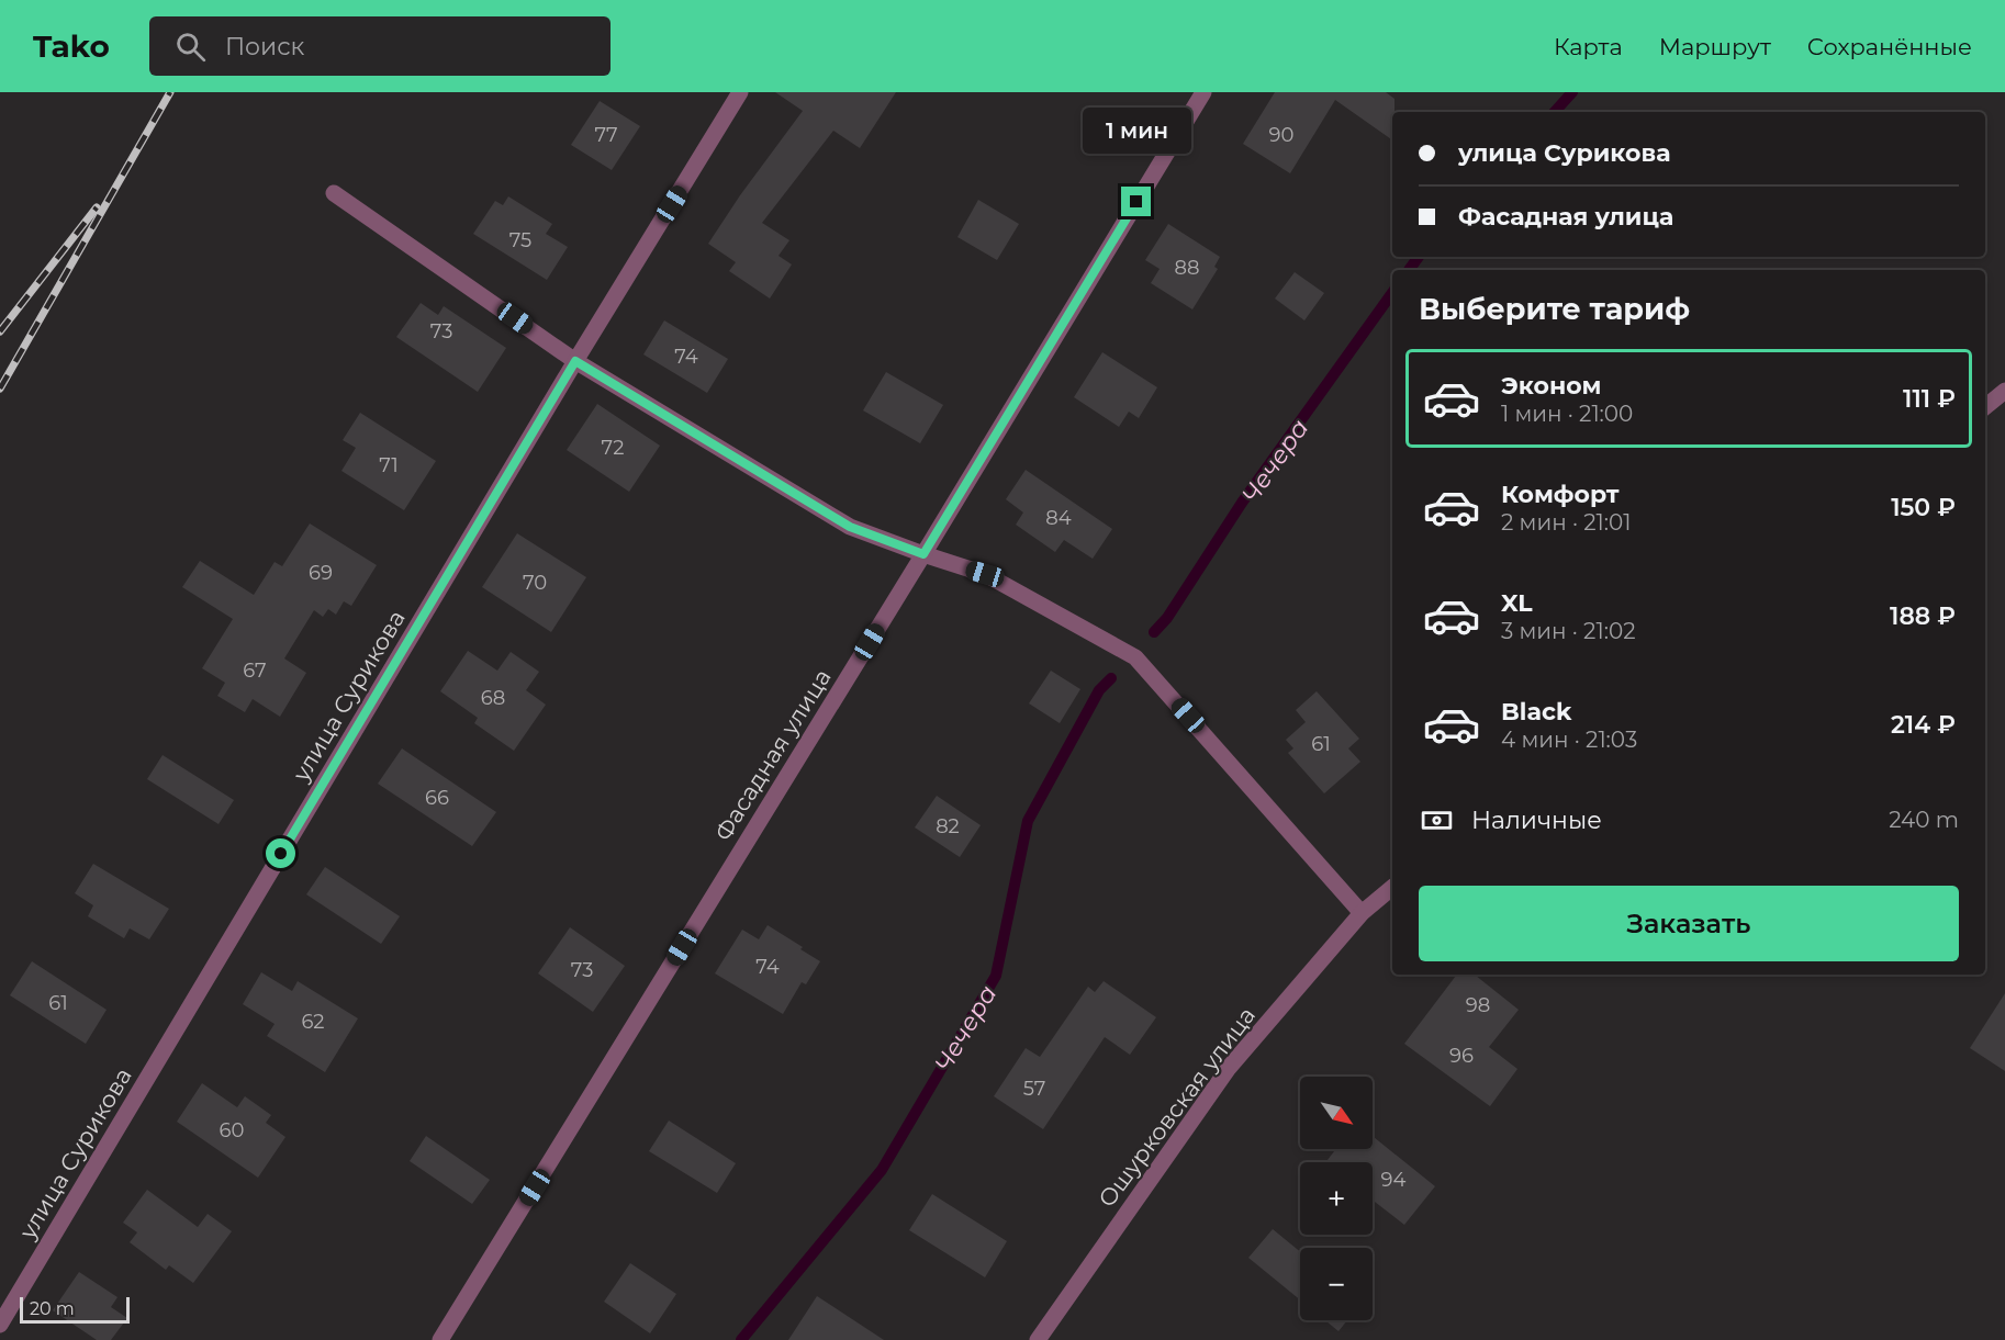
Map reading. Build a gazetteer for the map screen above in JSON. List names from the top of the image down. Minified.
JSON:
{"streets":{"street":["улица Сурикова","Фасадная улица","Ошурковская улица"]},"water":["Чечера"],"house_numbers":["77","90","75","88","73","74","72","71","84","69","70","67","68","61","66","82","74","73","61","98","62","96","57","60","94"],"scale_bar":"20 m","north":"bottom right","page":{"header":"Tako","search":"Поиск","nav":["Карта","Маршрут","Сохранённые"],"bubble":"1 мин","banner":["улица Сурикова","Фасадная улица"],"heading":"Выберите тариф","list":[{"name":"Эконом","note":"1 мин · 21:00","value":"111 ₽"},{"name":"Комфорт","note":"2 мин · 21:01","value":"150 ₽"},{"name":"XL","note":"3 мин · 21:02","value":"188 ₽"},{"name":"Black","note":"4 мин · 21:03","value":"214 ₽"}],"pay":["Наличные","240 m"],"buttons":"Заказать","map_buttons":["+","−"],"scale":"20 m"}}
